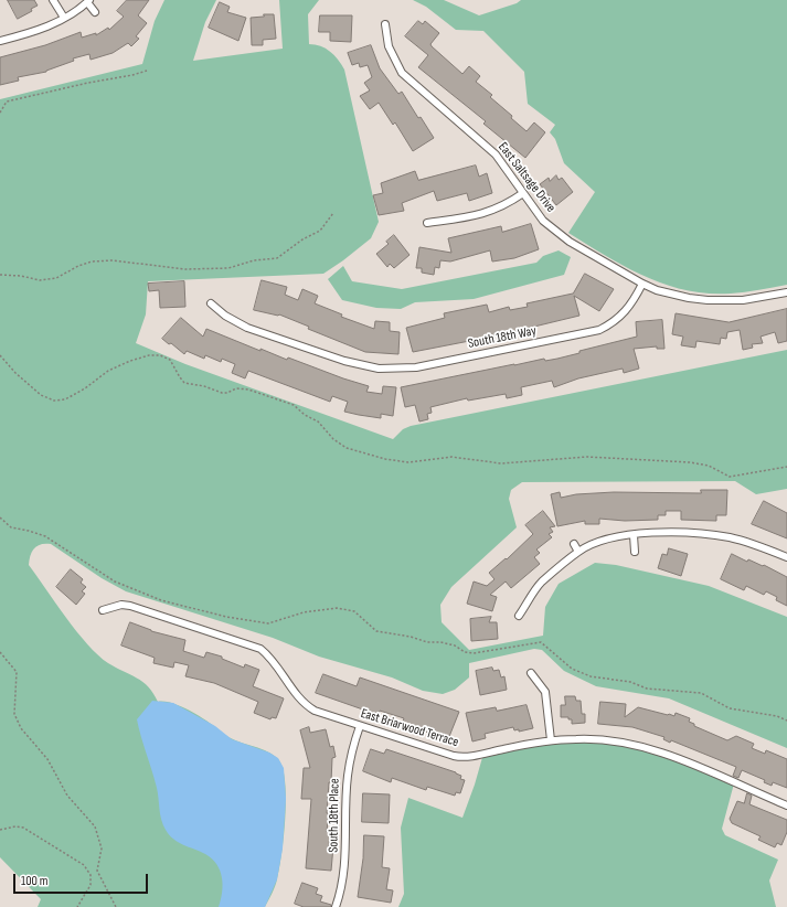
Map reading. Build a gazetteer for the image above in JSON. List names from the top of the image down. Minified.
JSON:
{"streets":{"street":["East Saltsage Drive","South 18th Way","East Briarwood Terrace","South 18th Place"]},"crossings":[["East Saltsage Drive","South 18th Way"],["East Briarwood Terrace","South 18th Place"]],"scale_bar":"100 m"}
